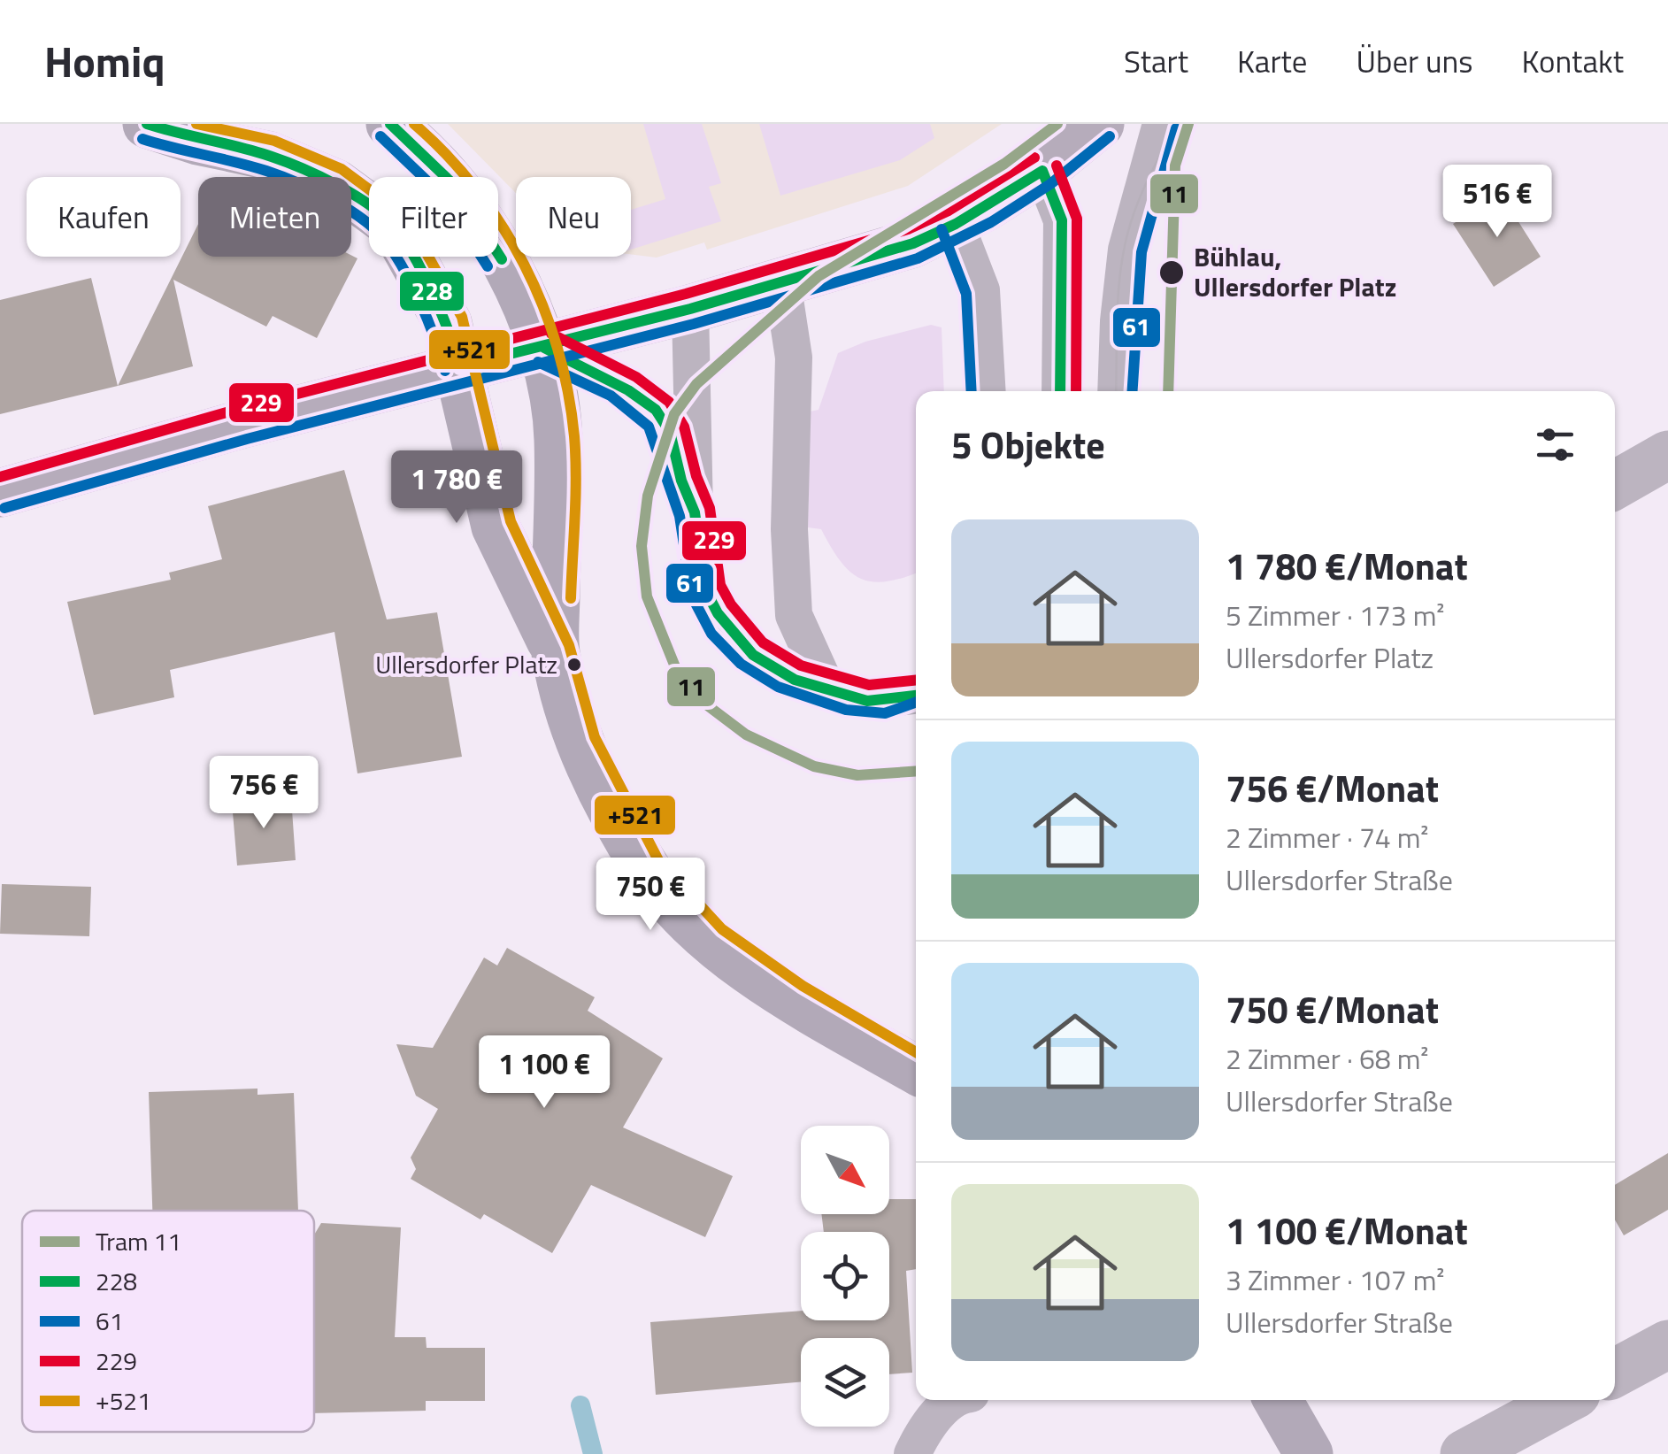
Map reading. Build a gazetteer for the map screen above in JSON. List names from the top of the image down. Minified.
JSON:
{"places":["Bühlau, Ullersdorfer Platz","Ullersdorfer Platz"],"lines":["tram line 11","transit line 228","transit line +521","transit line 61","transit line 229"],"legend":["Tram 11","228","61","229","+521"],"north":"bottom right","page":{"header":"Homiq","nav":["Start","Karte","Über uns","Kontakt"],"price":["516 €","1 780 €","756 €","750 €","1 100 €"],"chip":["Kaufen","Mieten","Filter","Neu"],"heading":"5 Objekte","list":[{"name":"1 780 €/Monat","note":"5 Zimmer · 173 m² · Ullersdorfer Platz"},{"name":"756 €/Monat","note":"2 Zimmer · 74 m² · Ullersdorfer Straße"},{"name":"750 €/Monat","note":"2 Zimmer · 68 m² · Ullersdorfer Straße"},{"name":"1 100 €/Monat","note":"3 Zimmer · 107 m² · Ullersdorfer Straße"}]}}
